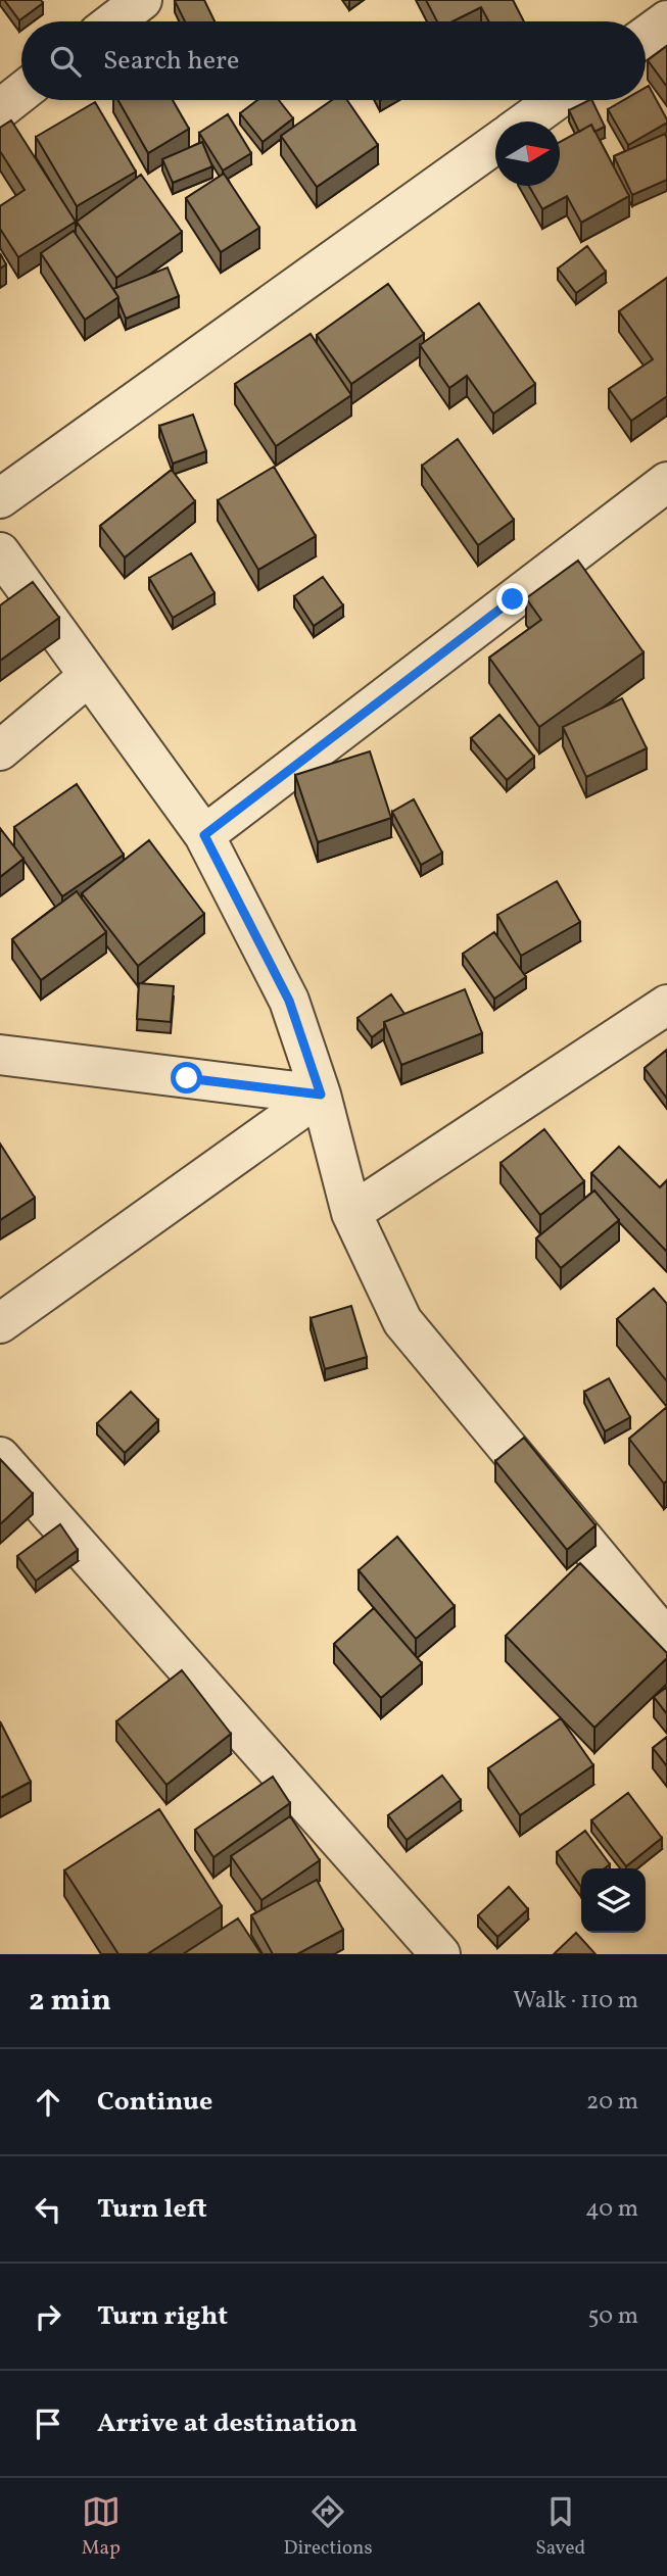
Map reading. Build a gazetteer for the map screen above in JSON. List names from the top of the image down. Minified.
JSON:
{"north":"right","page":{"search":"Search here","heading":["2 min","Walk · 110 m"],"list":[["Continue","20 m"],["Turn left","40 m"],["Turn right","50 m"],"Arrive at destination"],"nav":["Map","Directions","Saved"]}}
